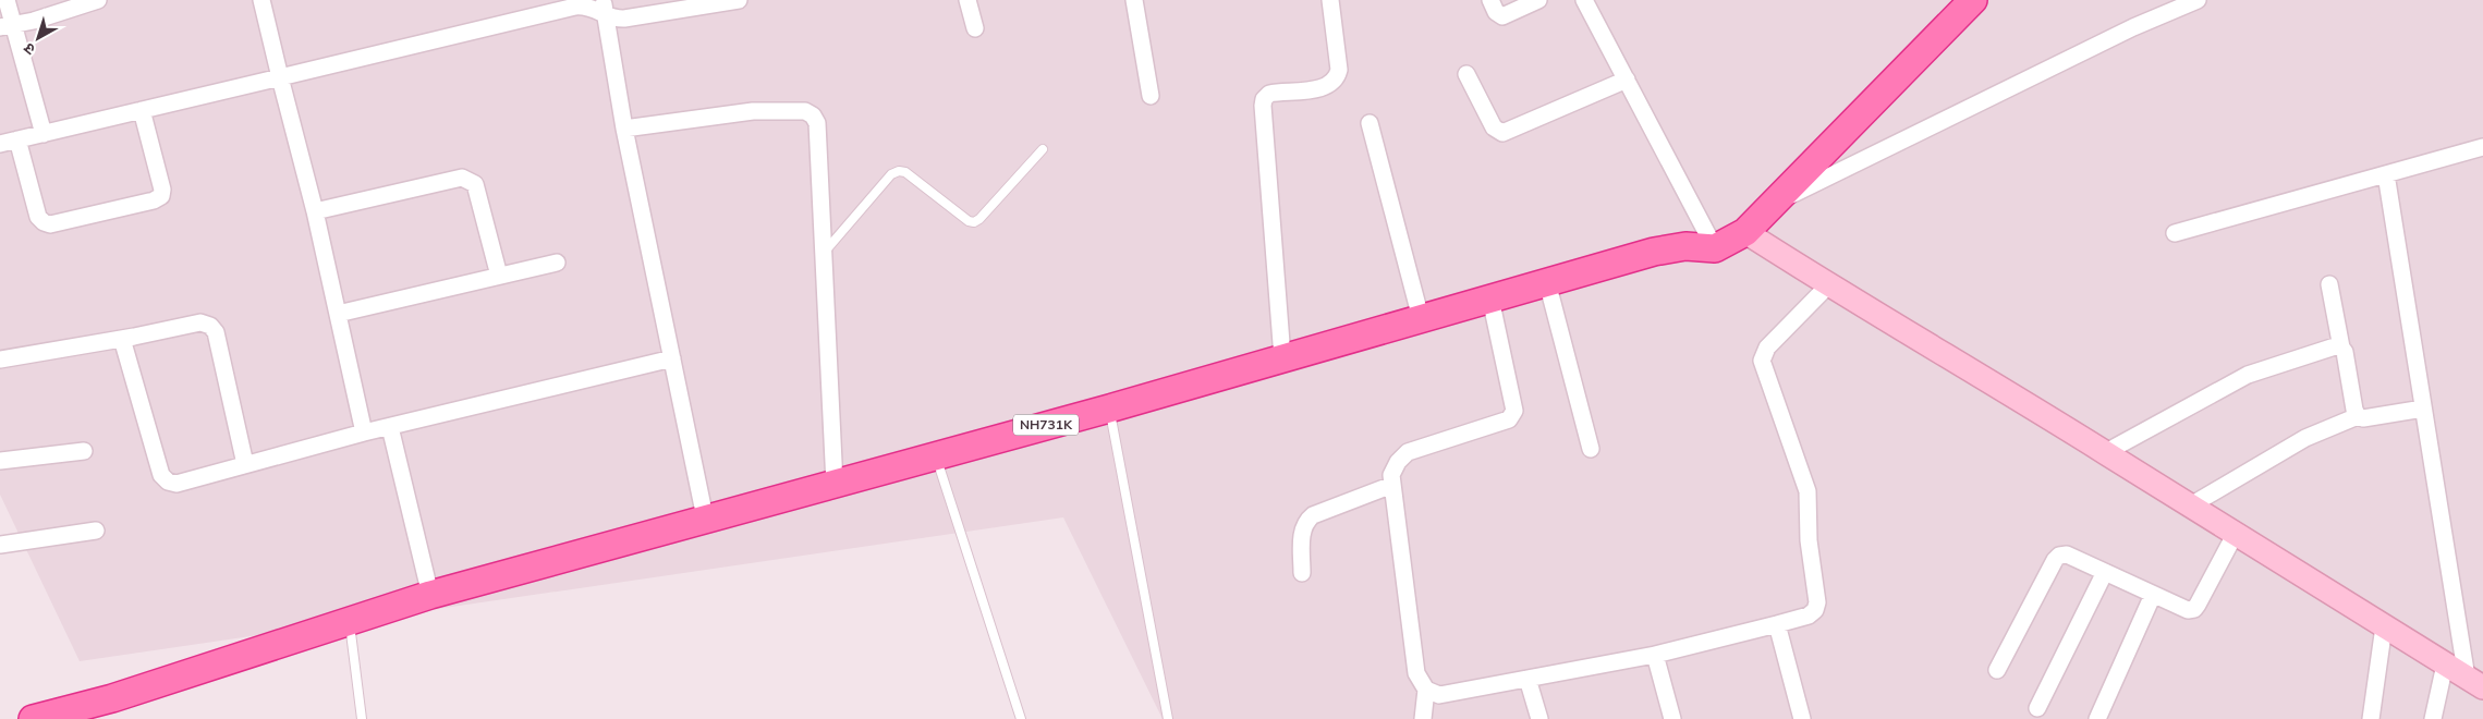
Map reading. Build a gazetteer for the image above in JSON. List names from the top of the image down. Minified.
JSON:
{"streets":{"highway":["NH731K"]},"north":"bottom left"}
